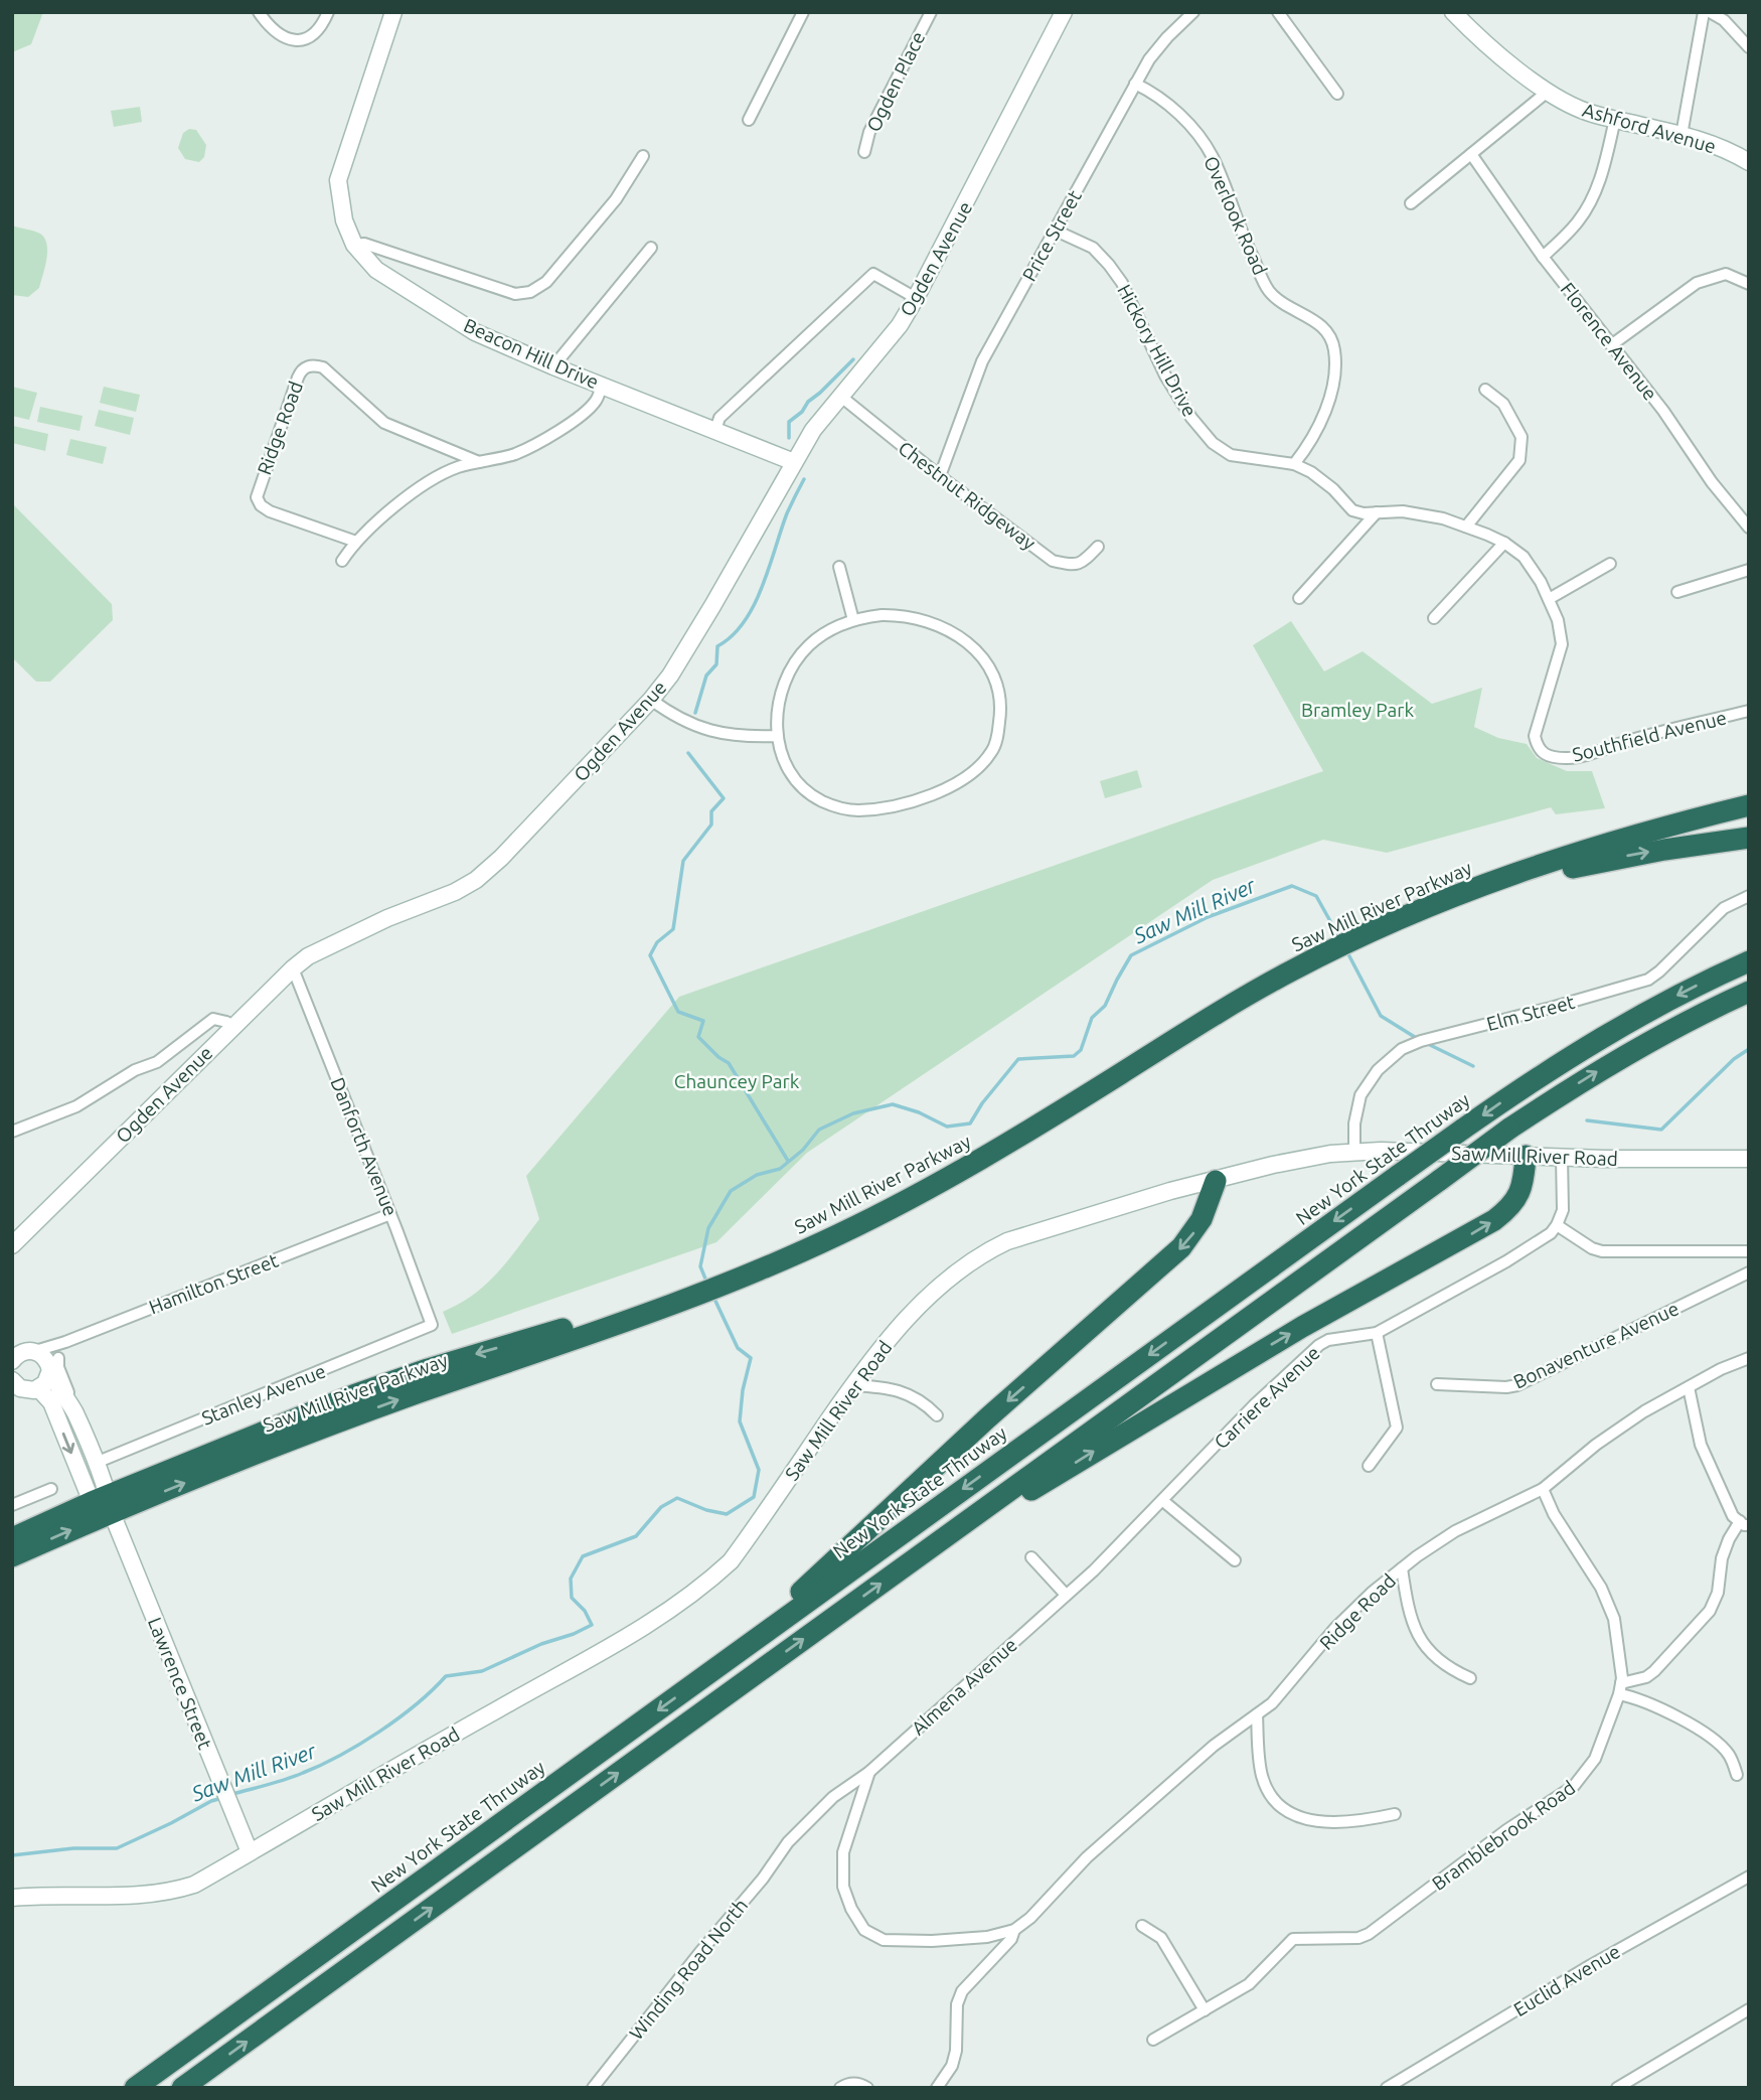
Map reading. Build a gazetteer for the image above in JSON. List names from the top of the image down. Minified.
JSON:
{"streets":{"highway":["Saw Mill River Parkway","New York State Thruway"],"street":["Ogden Place","Ashford Avenue","Overlook Road","Price Street","Ogden Avenue","Florence Avenue","Hickory Hill Drive","Beacon Hill Drive","Ridge Road","Chestnut Ridgeway","Southfield Avenue","Elm Street","Danforth Avenue","Saw Mill River Road","Hamilton Street","Bonaventure Avenue","Stanley Avenue","Carriere Avenue","Lawrence Street","Almena Avenue","Bramblebrook Road","Winding Road North","Euclid Avenue"]},"crossings":[["Overlook Road","Price Street"],["Overlook Road","Hickory Hill Drive"],["Price Street","Hickory Hill Drive"],["Price Street","Chestnut Ridgeway"],["Ogden Avenue","Beacon Hill Drive"],["Ogden Avenue","Chestnut Ridgeway"],["Ogden Avenue","Danforth Avenue"],["Hickory Hill Drive","Southfield Avenue"],["Saw Mill River Parkway","Lawrence Street"],["Elm Street","Saw Mill River Road"],["Danforth Avenue","Hamilton Street"],["Danforth Avenue","Stanley Avenue"],["Saw Mill River Road","Lawrence Street"],["Hamilton Street","Lawrence Street"],["Stanley Avenue","Lawrence Street"],["Carriere Avenue","Almena Avenue"],["Almena Avenue","Winding Road North"]],"water":["Saw Mill River"],"parks":["Bramley Park","Chauncey Park"]}
